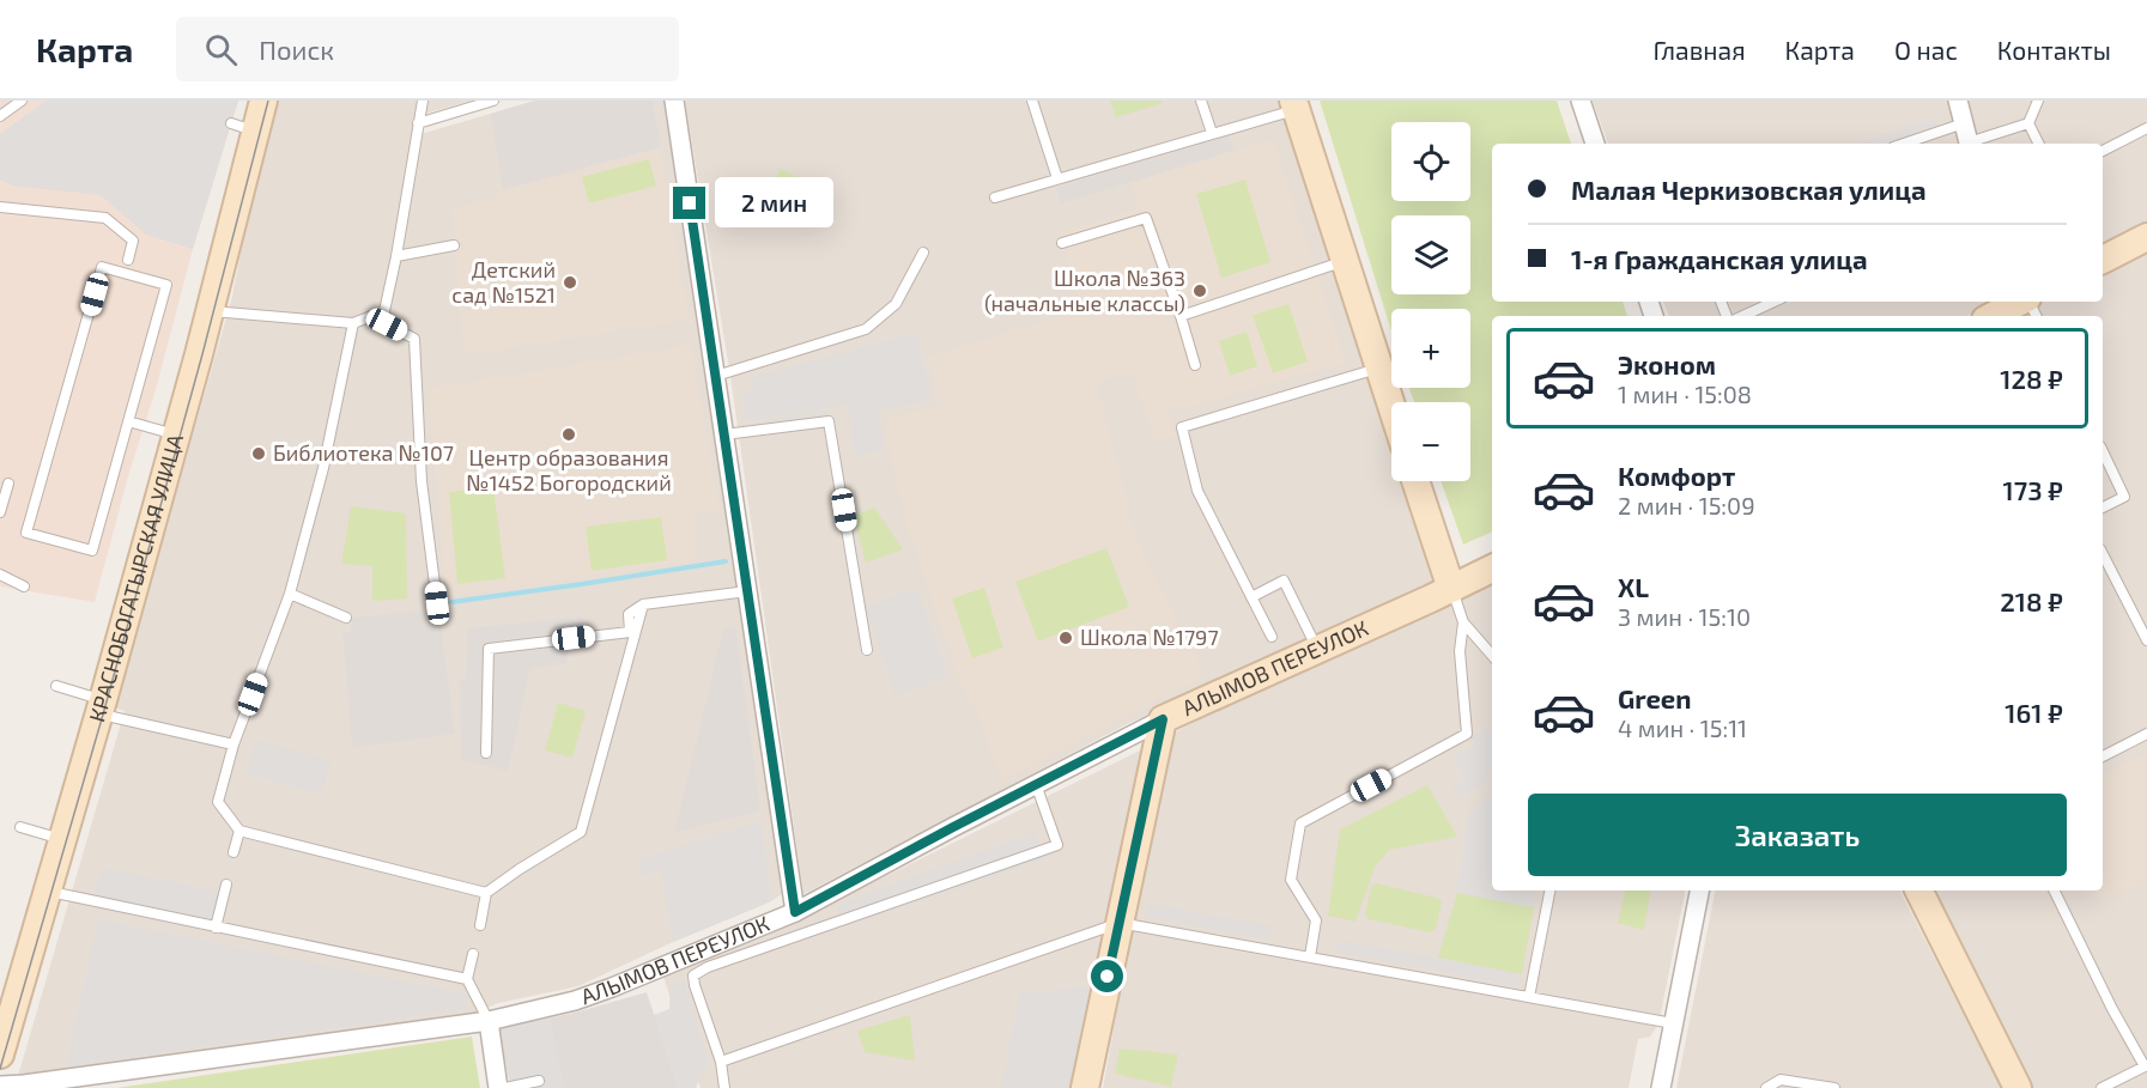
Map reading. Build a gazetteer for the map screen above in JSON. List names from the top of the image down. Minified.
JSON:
{"streets":{"street":["КРАСНОБОГАТЫРСКАЯ УЛИЦА","АЛЫМОВ ПЕРЕУЛОК"]},"places":["Детский сад №1521","Школа №363 (начальные классы)","Центр образования №1452 Богородский","Библиотека №107","Школа №1797"],"page":{"header":"Карта","search":"Поиск","nav":["Главная","Карта","О нас","Контакты"],"map_buttons":["+","−"],"banner":["Малая Черкизовская улица","1-я Гражданская улица"],"bubble":"2 мин","list":[{"name":"Эконом","note":"1 мин · 15:08","value":"128 ₽"},{"name":"Комфорт","note":"2 мин · 15:09","value":"173 ₽"},{"name":"XL","note":"3 мин · 15:10","value":"218 ₽"},{"name":"Green","note":"4 мин · 15:11","value":"161 ₽"}],"buttons":"Заказать"}}
